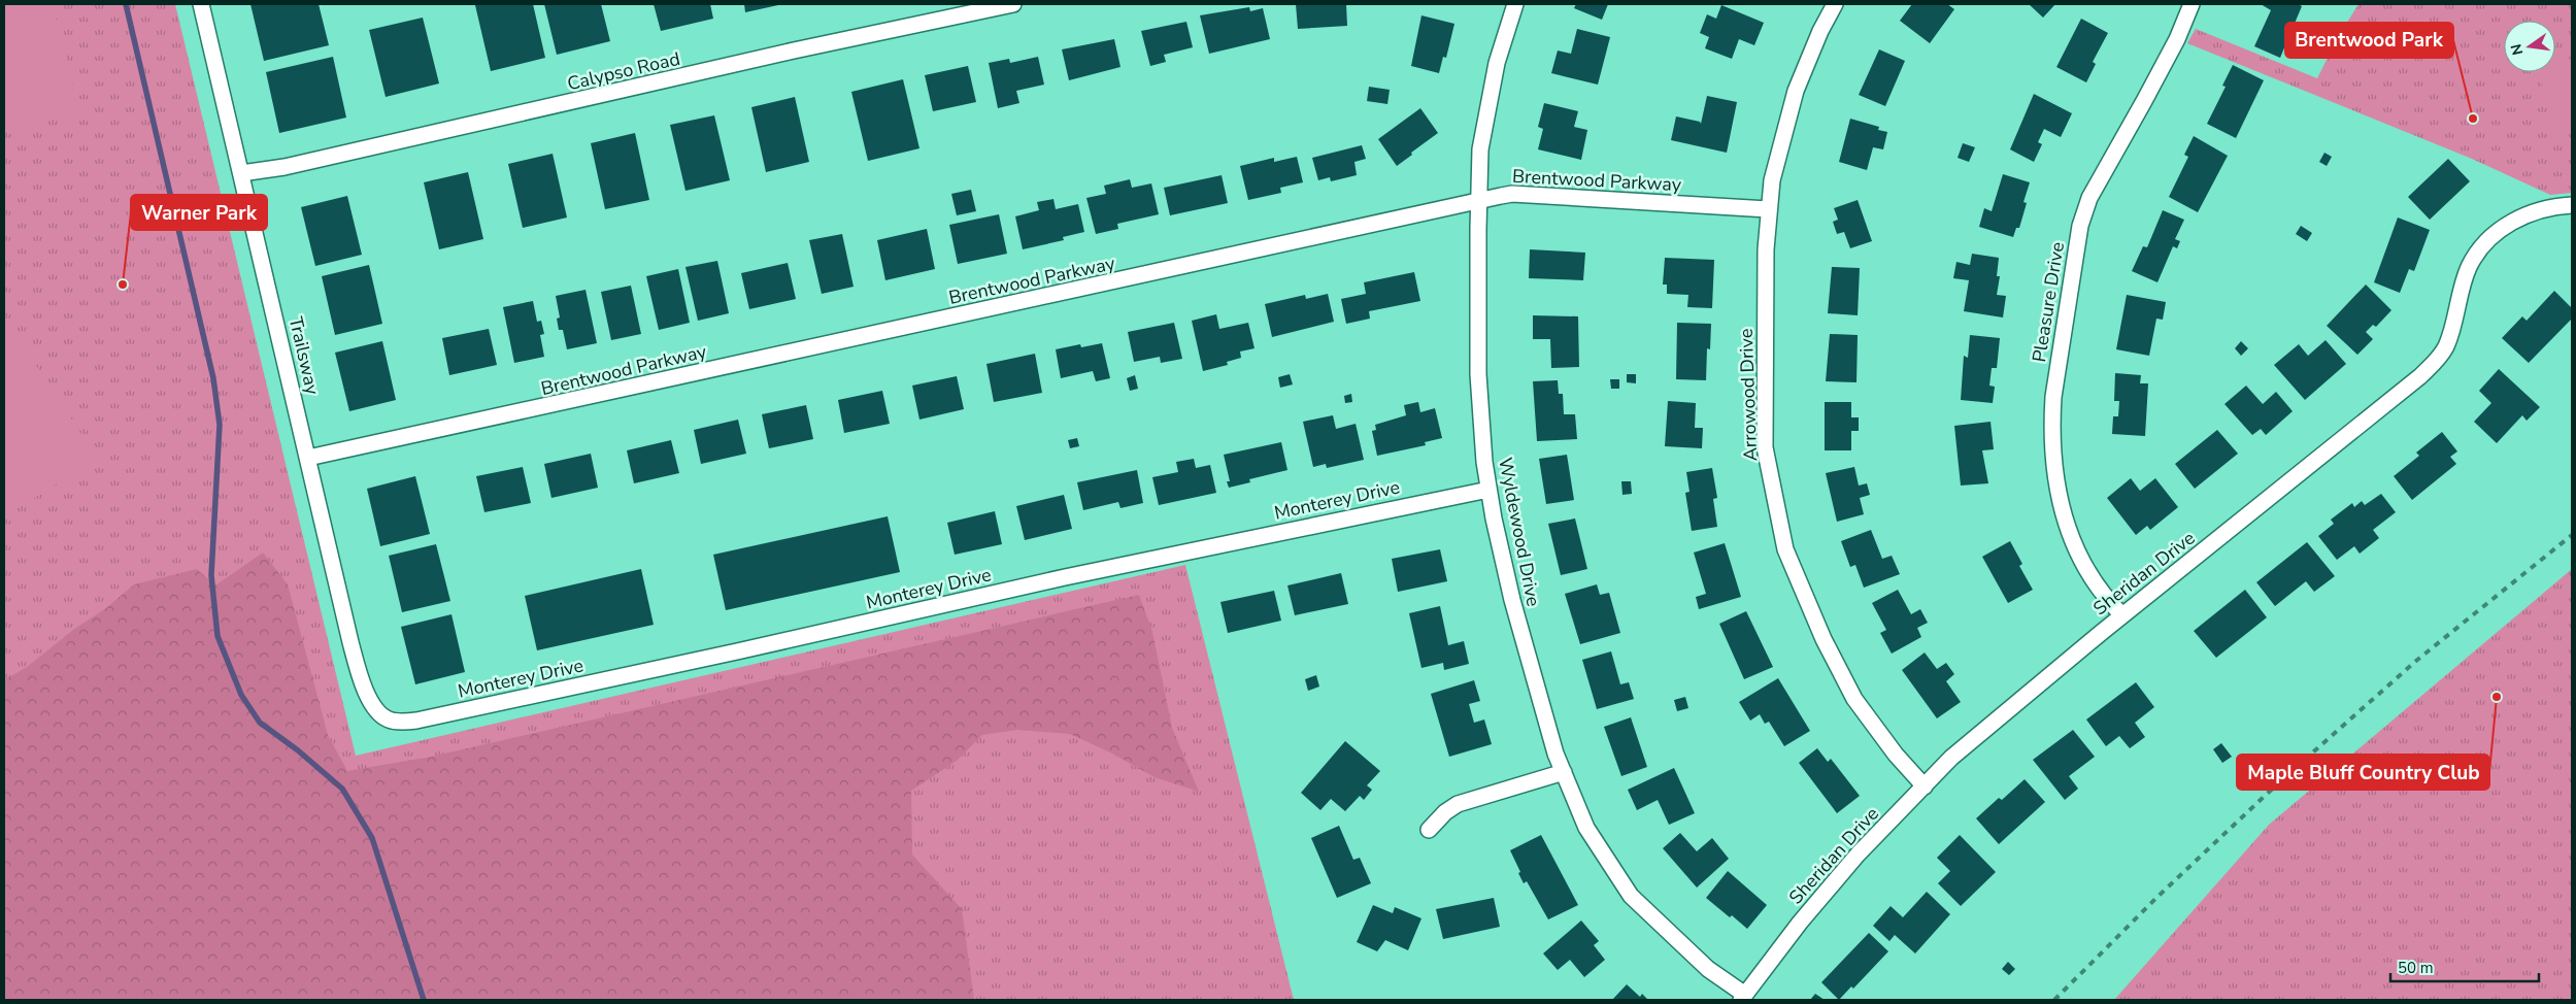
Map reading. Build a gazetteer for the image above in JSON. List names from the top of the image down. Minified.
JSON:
{"streets":{"street":["Calypso Road","Brentwood Parkway","Pleasure Drive","Trailsway","Arrowood Drive","Monterey Drive","Wyldewood Drive","Sheridan Drive"]},"crossings":[["Calypso Road","Trailsway"],["Brentwood Parkway","Trailsway"],["Brentwood Parkway","Arrowood Drive"],["Brentwood Parkway","Wyldewood Drive"],["Pleasure Drive","Sheridan Drive"],["Trailsway","Monterey Drive"],["Arrowood Drive","Sheridan Drive"],["Monterey Drive","Wyldewood Drive"],["Wyldewood Drive","Sheridan Drive"]],"places":["Brentwood Park","Warner Park","Maple Bluff Country Club"],"scale_bar":"50 m","north":"left"}
